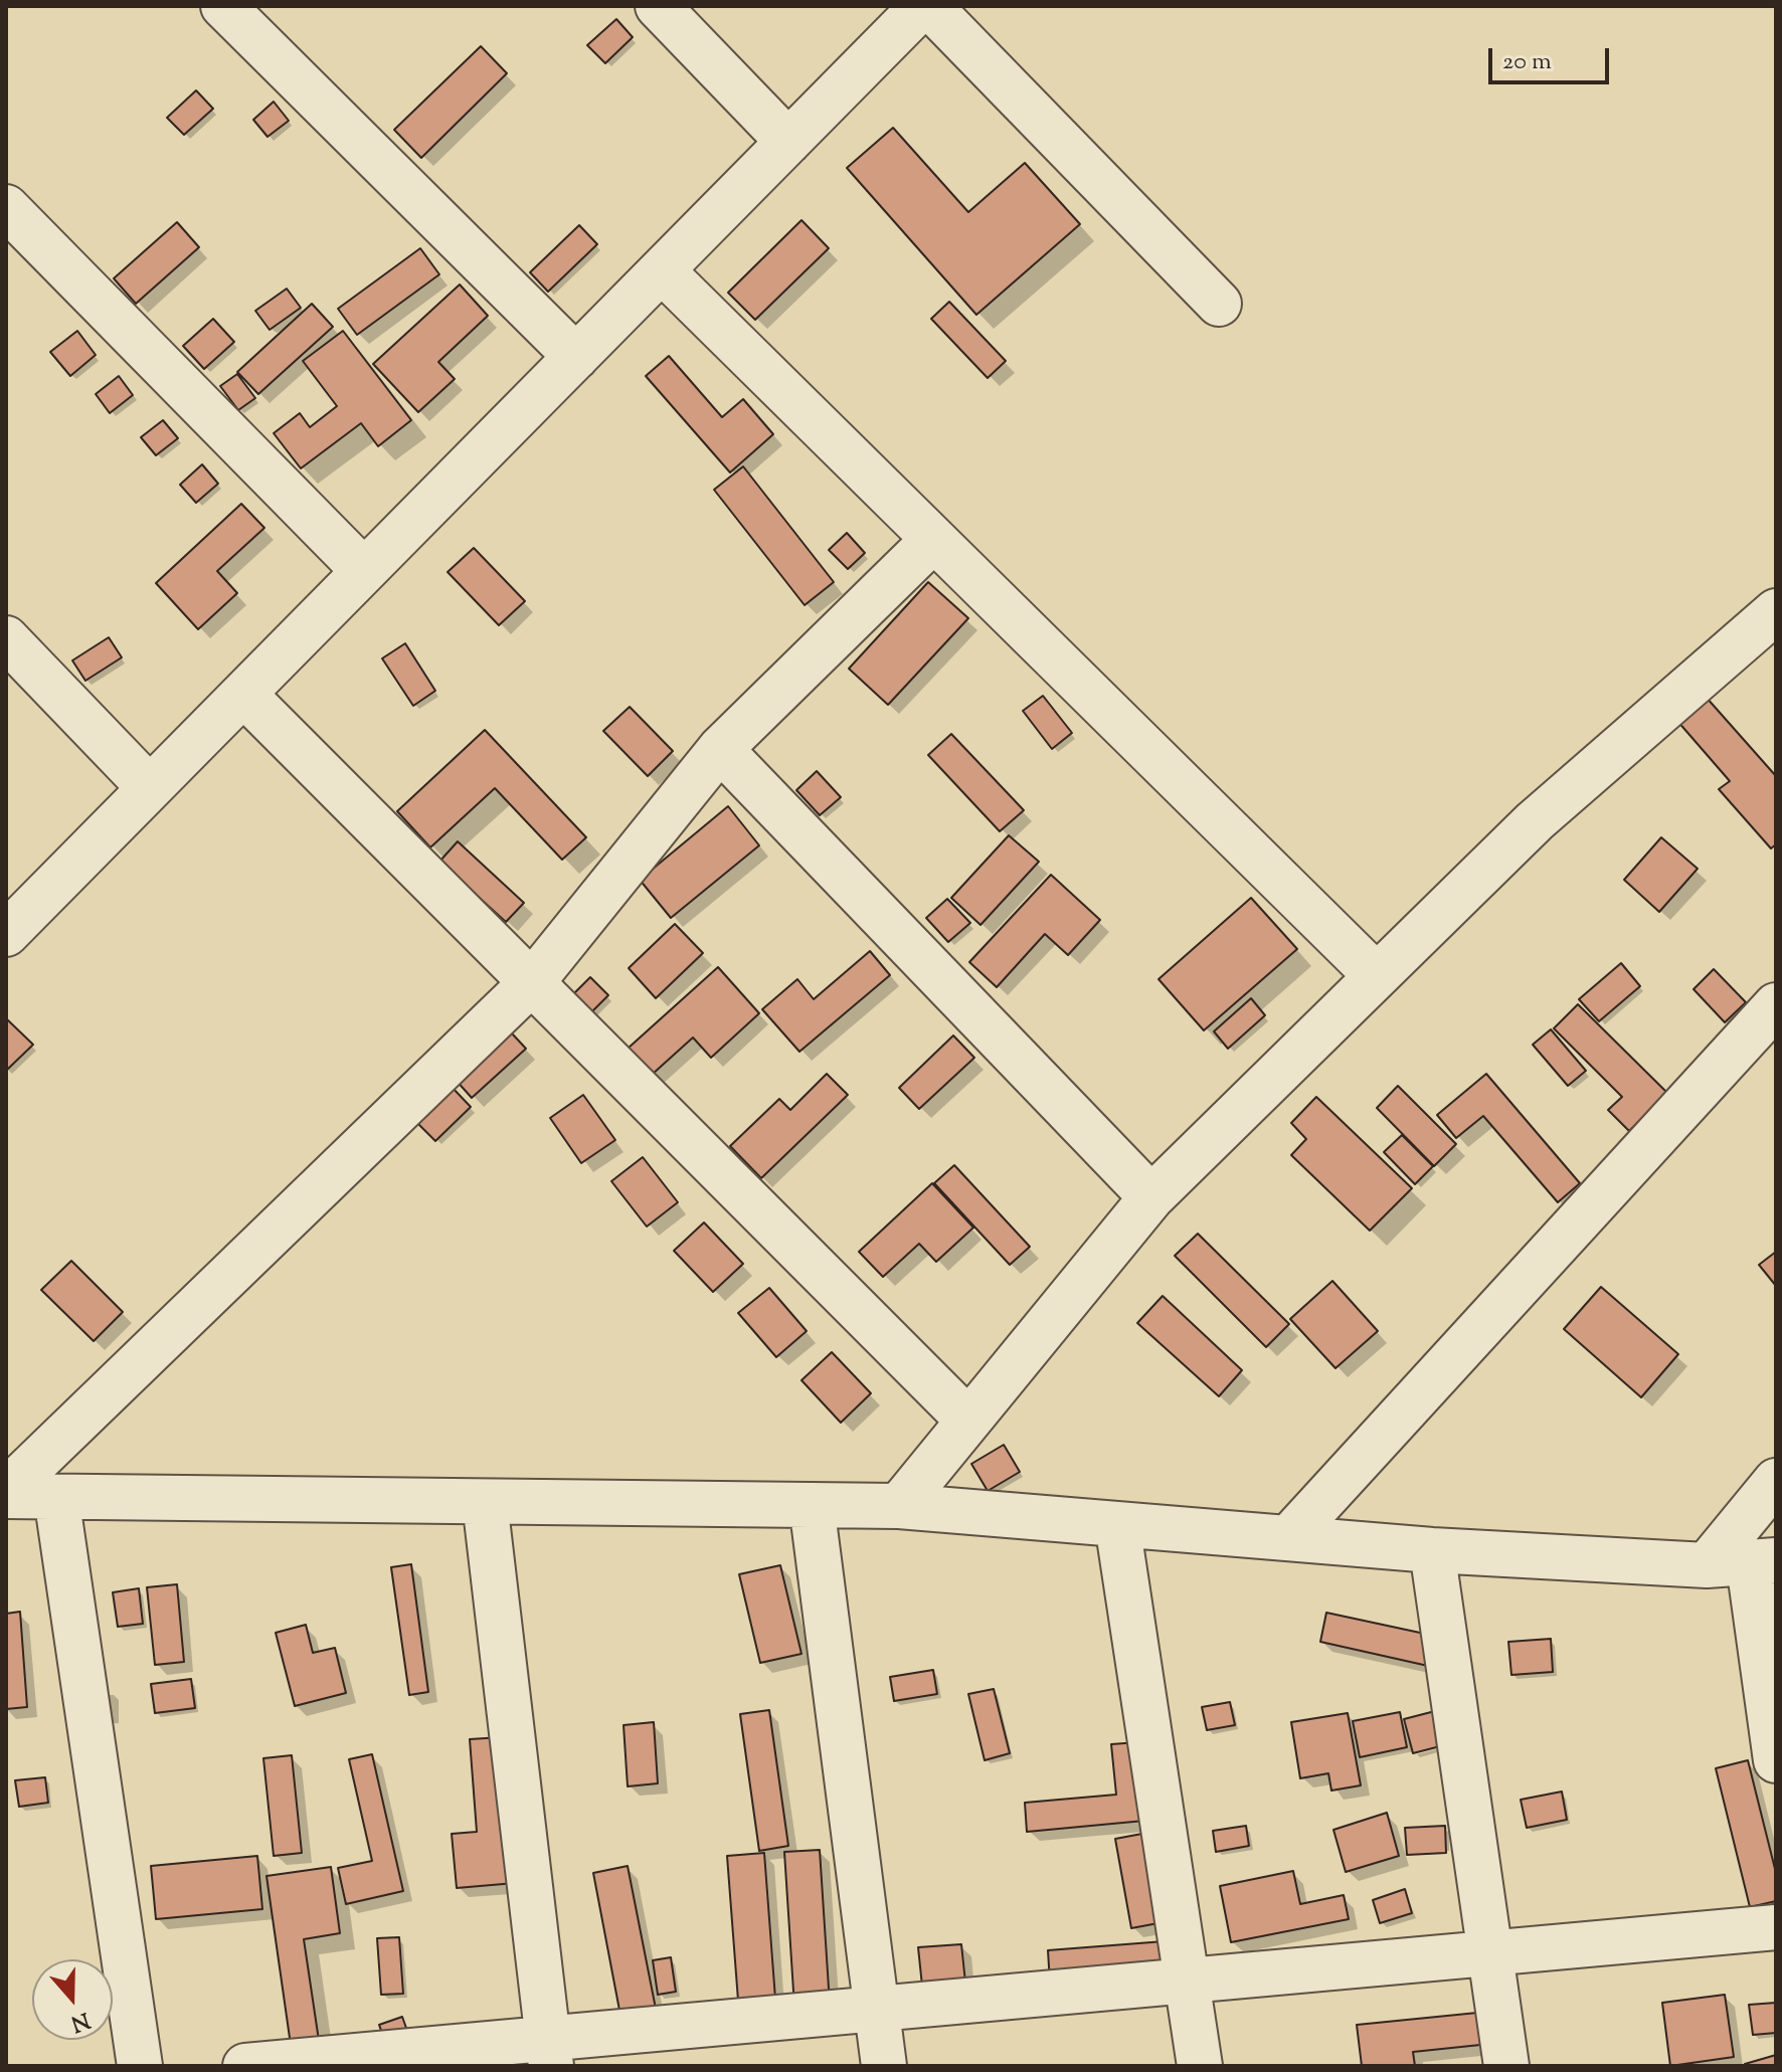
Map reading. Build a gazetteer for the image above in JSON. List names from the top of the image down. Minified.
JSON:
{"scale_bar":"20 m","north":"bottom"}
